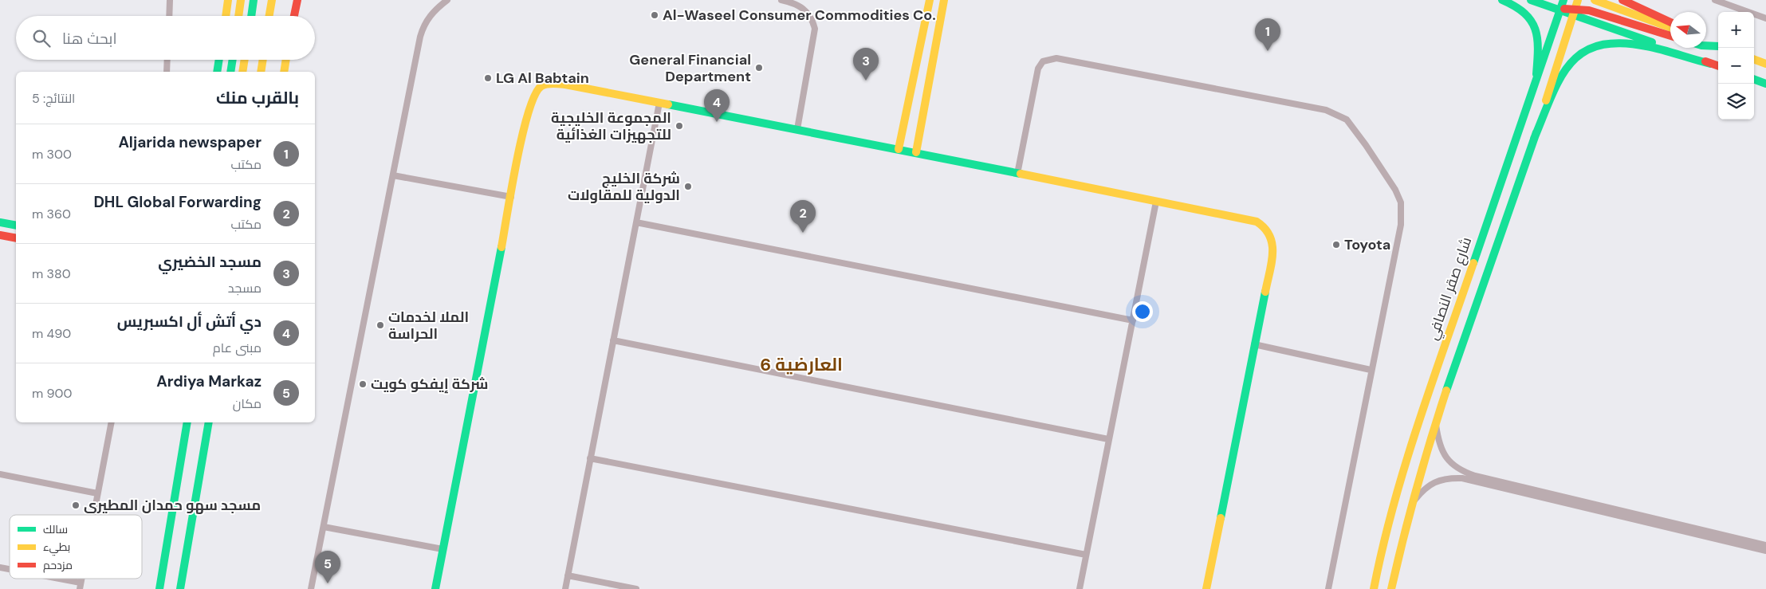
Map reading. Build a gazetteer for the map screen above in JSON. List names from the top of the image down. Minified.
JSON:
{"streets":{"main road":["شارع صقر النصافي"]},"districts":["العارضية 6"],"places":["Al-Waseel Consumer Commodities Co.","General Financial Department","LG Al Babtain","المجموعة الخليجية للتجهيزات الغذائية","شركة الخليج الدولية للمقاولات","Toyota","الملا لخدمات الحراسة","شركة إيفكو كويت","مسجد سهو حمدان المطيري"],"legend":["سالك","بطيء","مزدحم"],"north":"left","page":{"map_buttons":["+","−"],"search":"ابحث هنا","pins":["1","3","4","2","5"],"heading":["بالقرب منك","النتائج: 5"],"list":[{"mark":"1","name":"Aljarida newspaper","note":"مكتب","value":"300 m"},{"mark":"2","name":"DHL Global Forwarding","note":"مكتب","value":"360 m"},{"mark":"3","name":"مسجد الخضيري","note":"مسجد","value":"380 m"},{"mark":"4","name":"دي أتش أل اكسبريس","note":"مبنى عام","value":"490 m"},{"mark":"5","name":"Ardiya Markaz","note":"مكان","value":"900 m"}]}}
